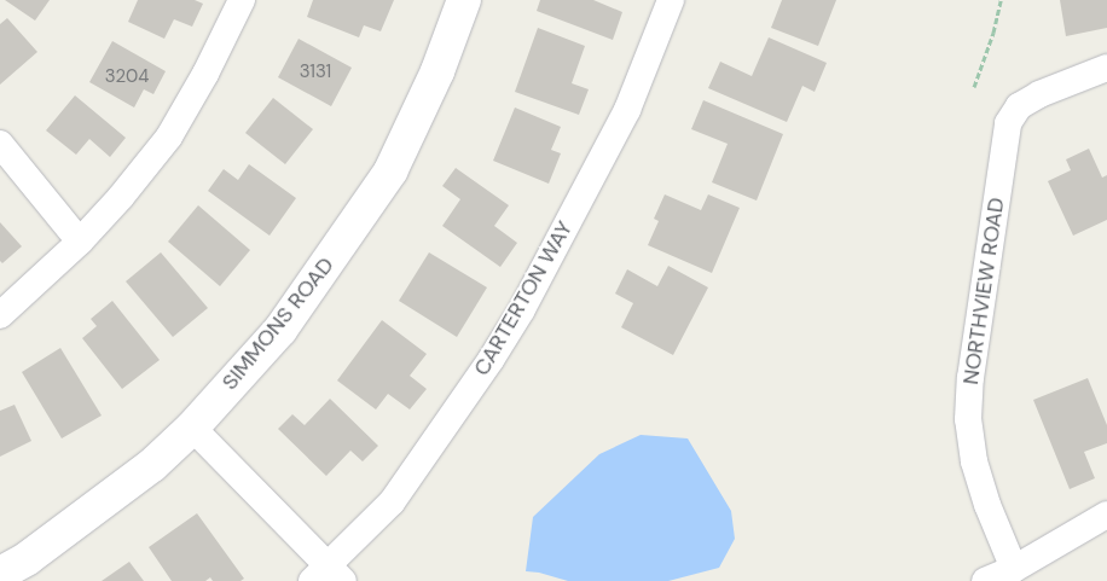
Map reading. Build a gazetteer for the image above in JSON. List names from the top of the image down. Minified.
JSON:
{"streets":{"street":["NORTHVIEW ROAD","CARTERTON WAY","SIMMONS ROAD"]},"house_numbers":["3131","3204"]}
